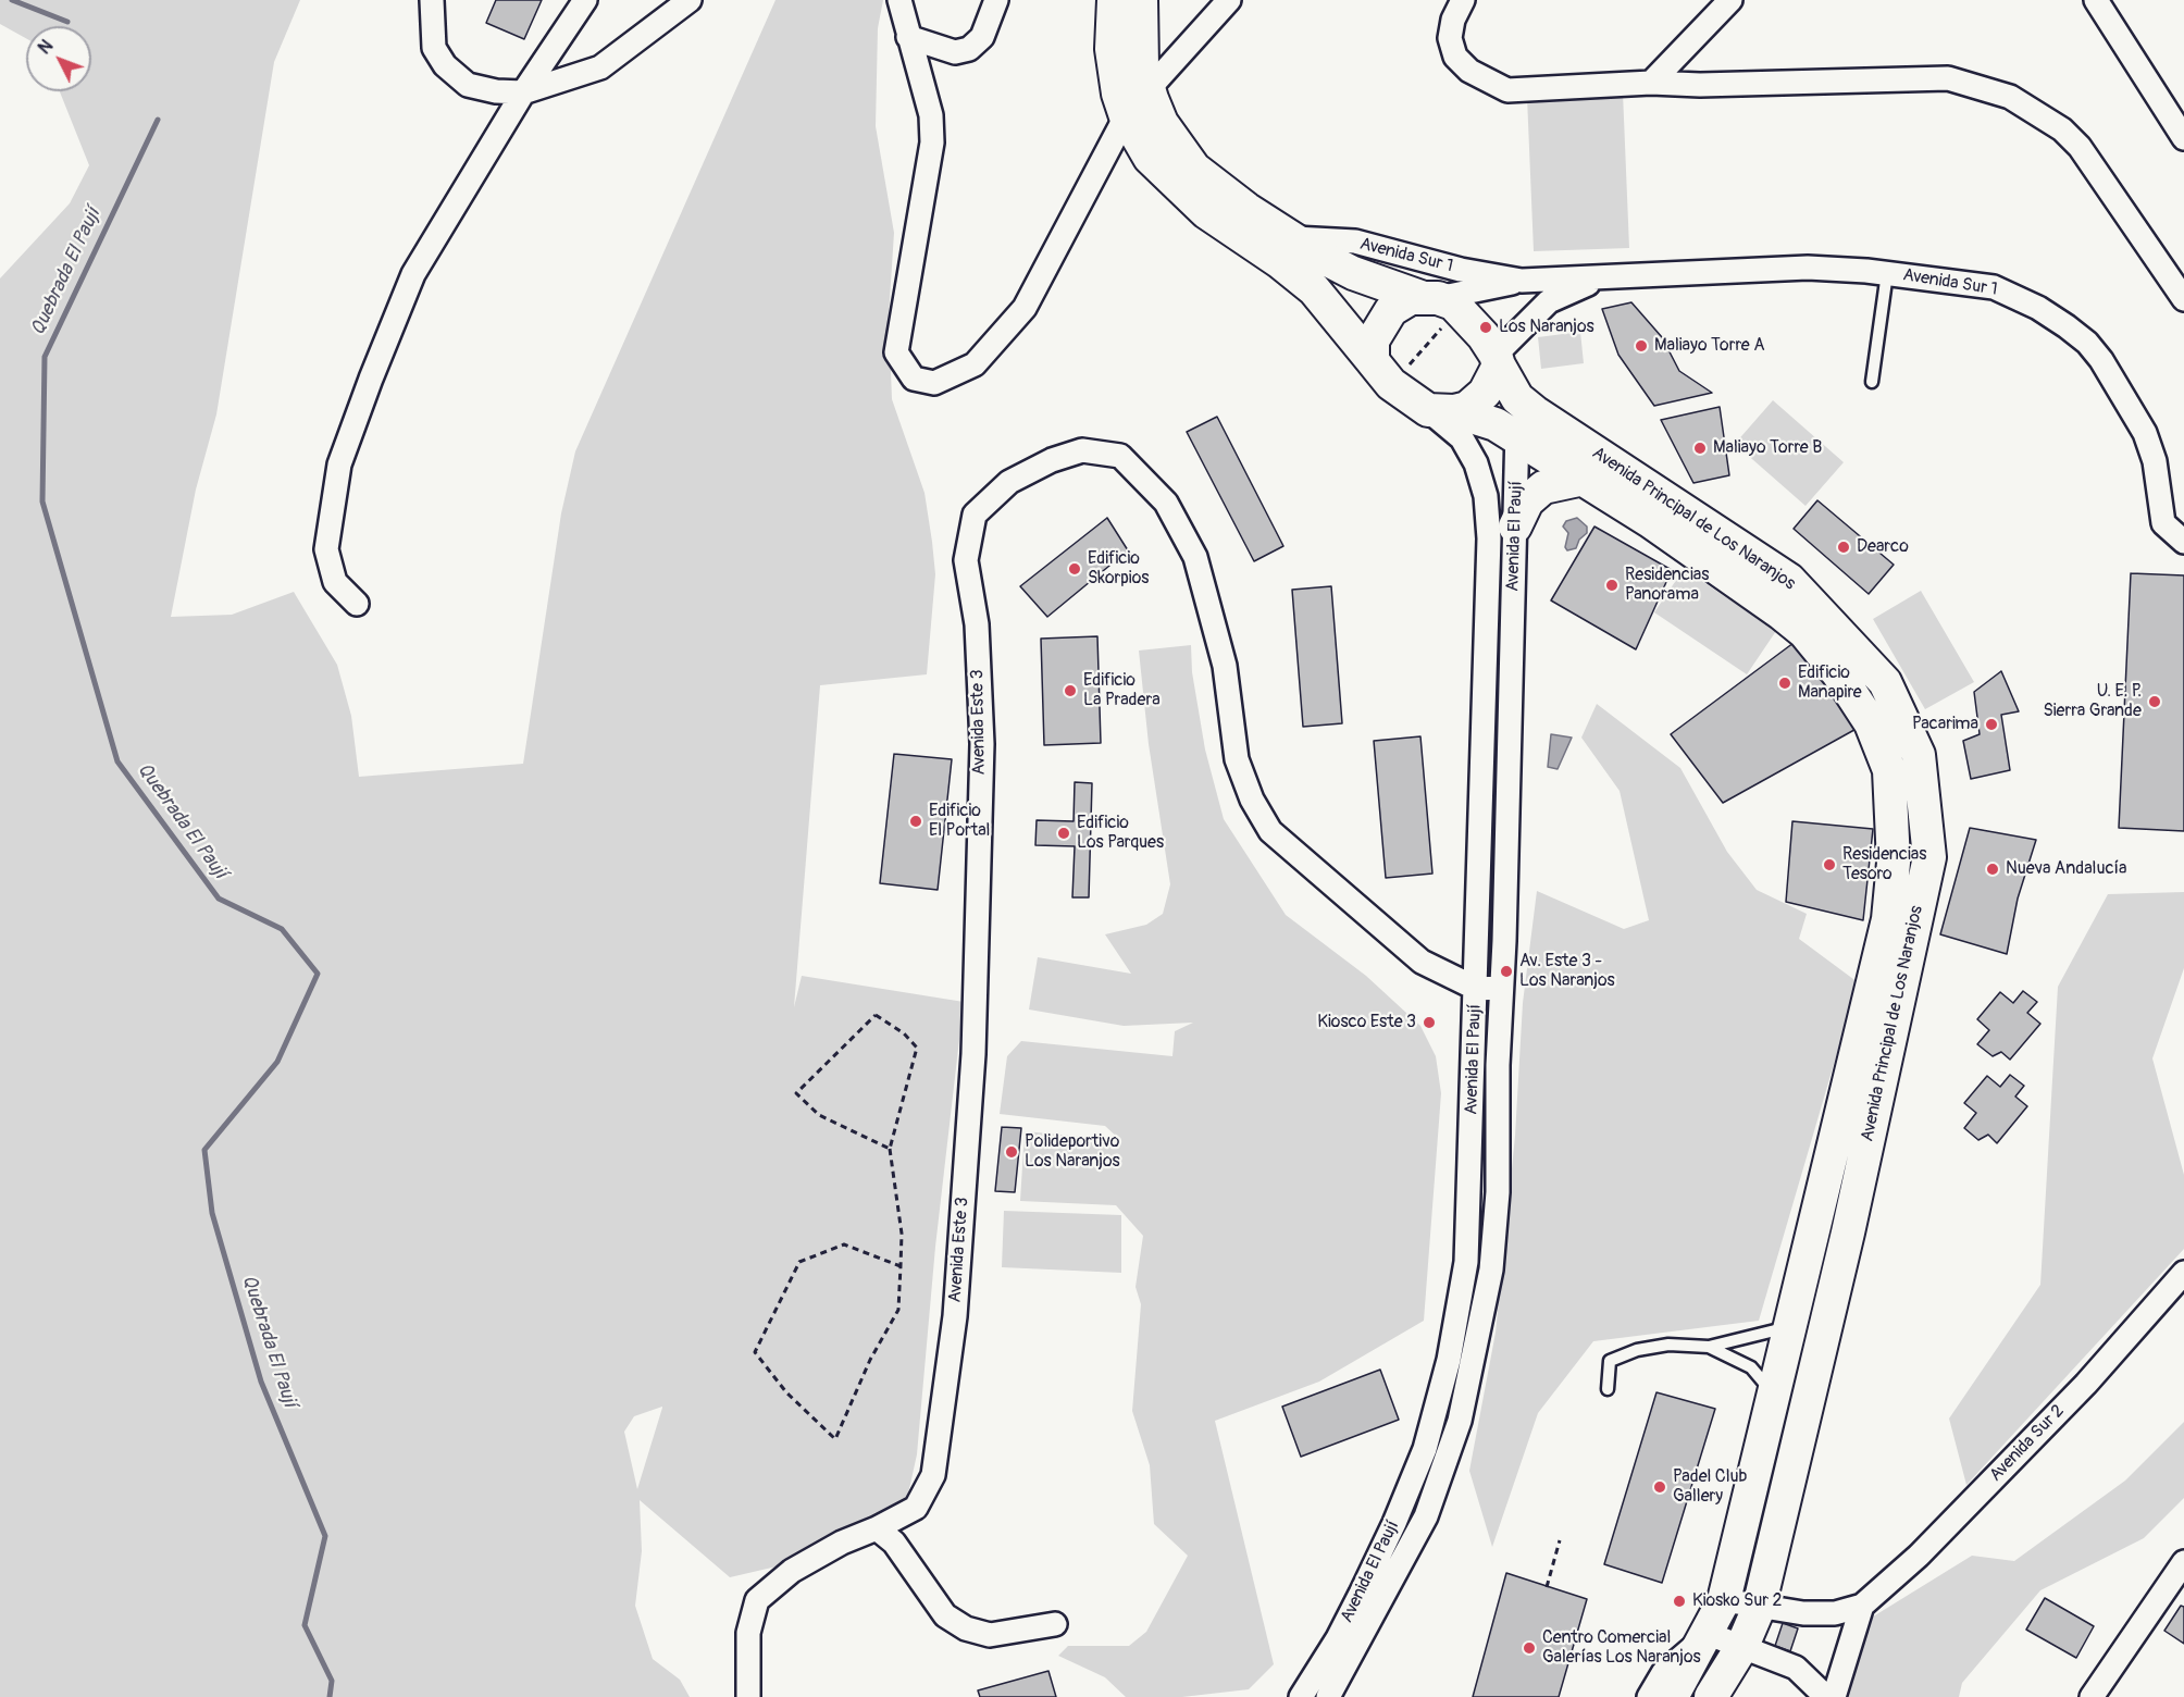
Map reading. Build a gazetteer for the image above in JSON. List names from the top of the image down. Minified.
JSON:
{"streets":{"main road":["Avenida Principal de Los Naranjos"],"street":["Avenida Sur 1","Avenida El Paují","Avenida Este 3","Avenida Sur 2"]},"crossings":[["Avenida Sur 1","Avenida Principal de Los Naranjos"],["Avenida Sur 1","Avenida El Paují"],["Avenida Principal de Los Naranjos","Avenida El Paují"],["Avenida Principal de Los Naranjos","Avenida Sur 2"],["Avenida El Paují","Avenida Este 3"]],"water":["Quebrada El Paují"],"places":["Los Naranjos","Maliayo Torre A","Maliayo Torre B","Dearco","Edificio Skorpios","Residencias Panorama","Edificio Manapire","Edificio La Pradera","U. E. P. Sierra Grande","Pacarima","Edificio El Portal","Edificio Los Parques","Residencias Tesoro","Nueva Andalucía","Av. Este 3 - Los Naranjos","Kiosco Este 3","Polideportivo Los Naranjos","Padel Club Gallery","Kiosko Sur 2","Centro Comercial Galerías Los Naranjos"],"north":"top left"}
